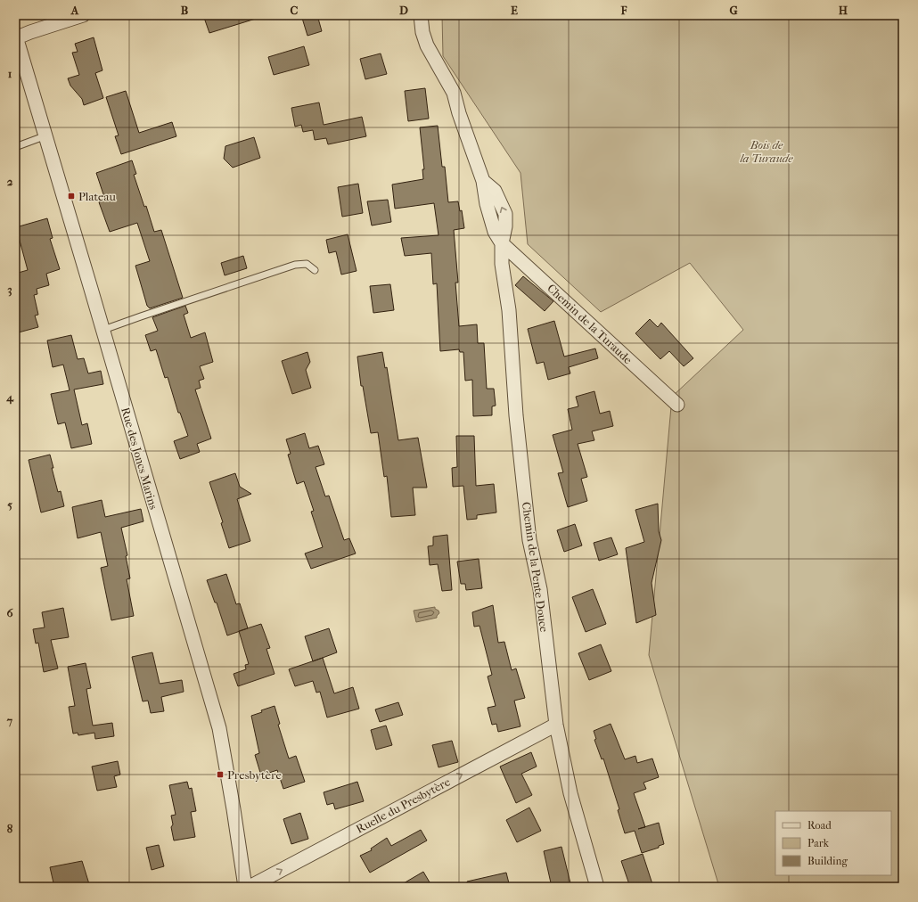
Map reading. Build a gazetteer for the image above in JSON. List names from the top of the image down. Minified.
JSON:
{"streets":{"street":["Chemin de la Turaude","Rue des Joncs Marins","Chemin de la Pente Douce","Ruelle du Presbytère"]},"crossings":[["Chemin de la Turaude","Chemin de la Pente Douce"],["Chemin de la Pente Douce","Ruelle du Presbytère"]],"one_way":["Ruelle du Presbytère"],"parks":["Bois de la Turaude"],"places":{"transit":["Plateau","Presbytère"]},"legend":["Road","Park","Building"],"grid":{"columns":["A","B","C","D","E","F","G","H"],"rows":["1","2","3","4","5","6","7","8"]}}
